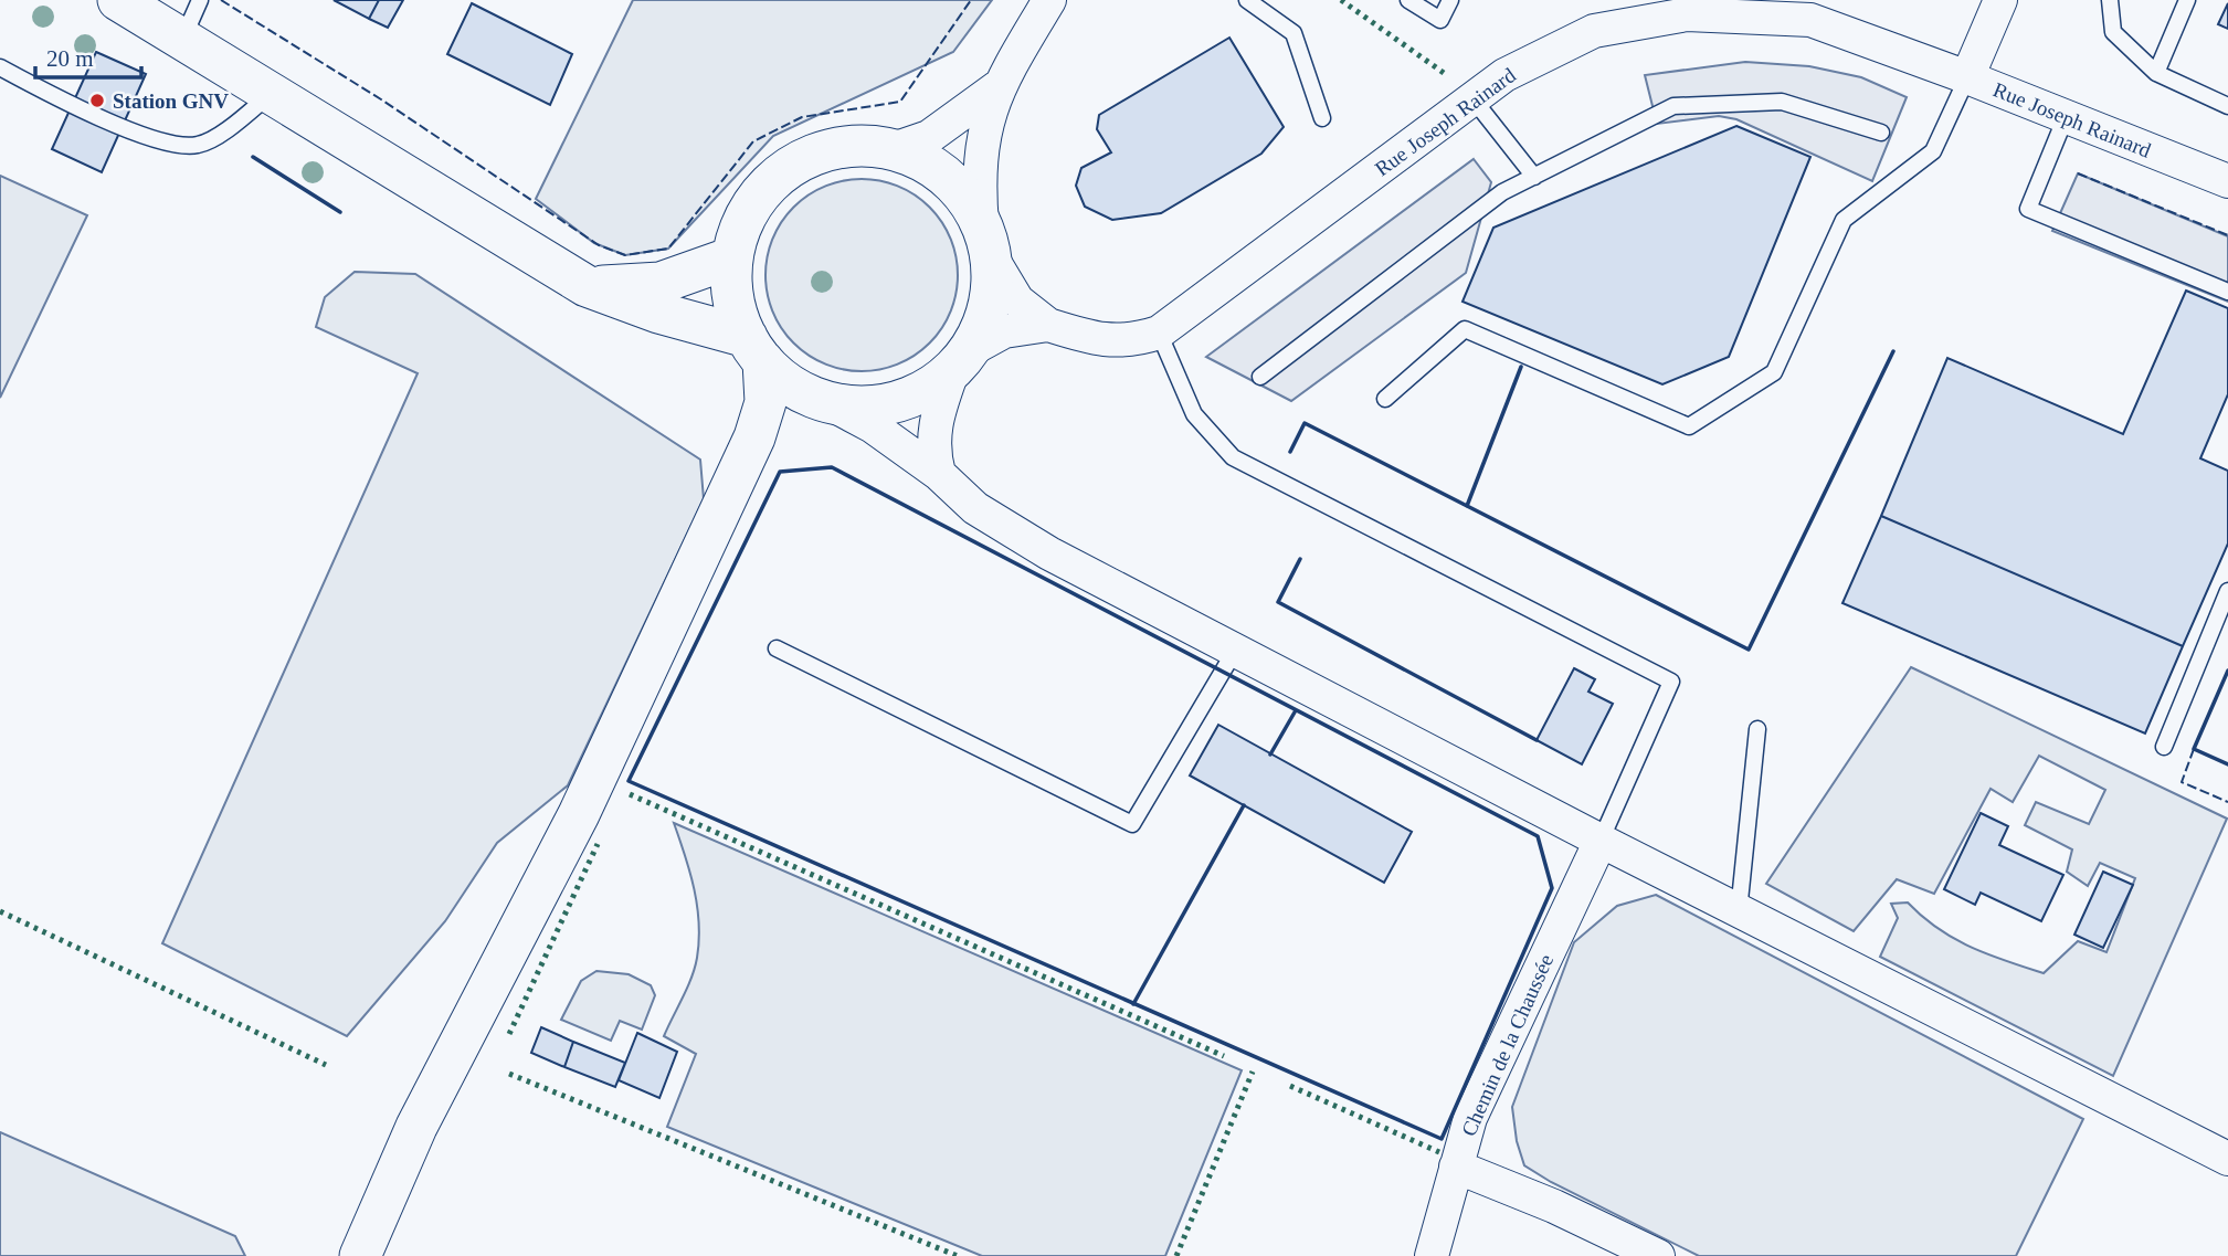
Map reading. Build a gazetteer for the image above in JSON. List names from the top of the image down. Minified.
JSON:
{"streets":{"street":["Rue Joseph Rainard","Chemin de la Chaussée"]},"places":["Station GNV"],"scale_bar":"20 m"}
